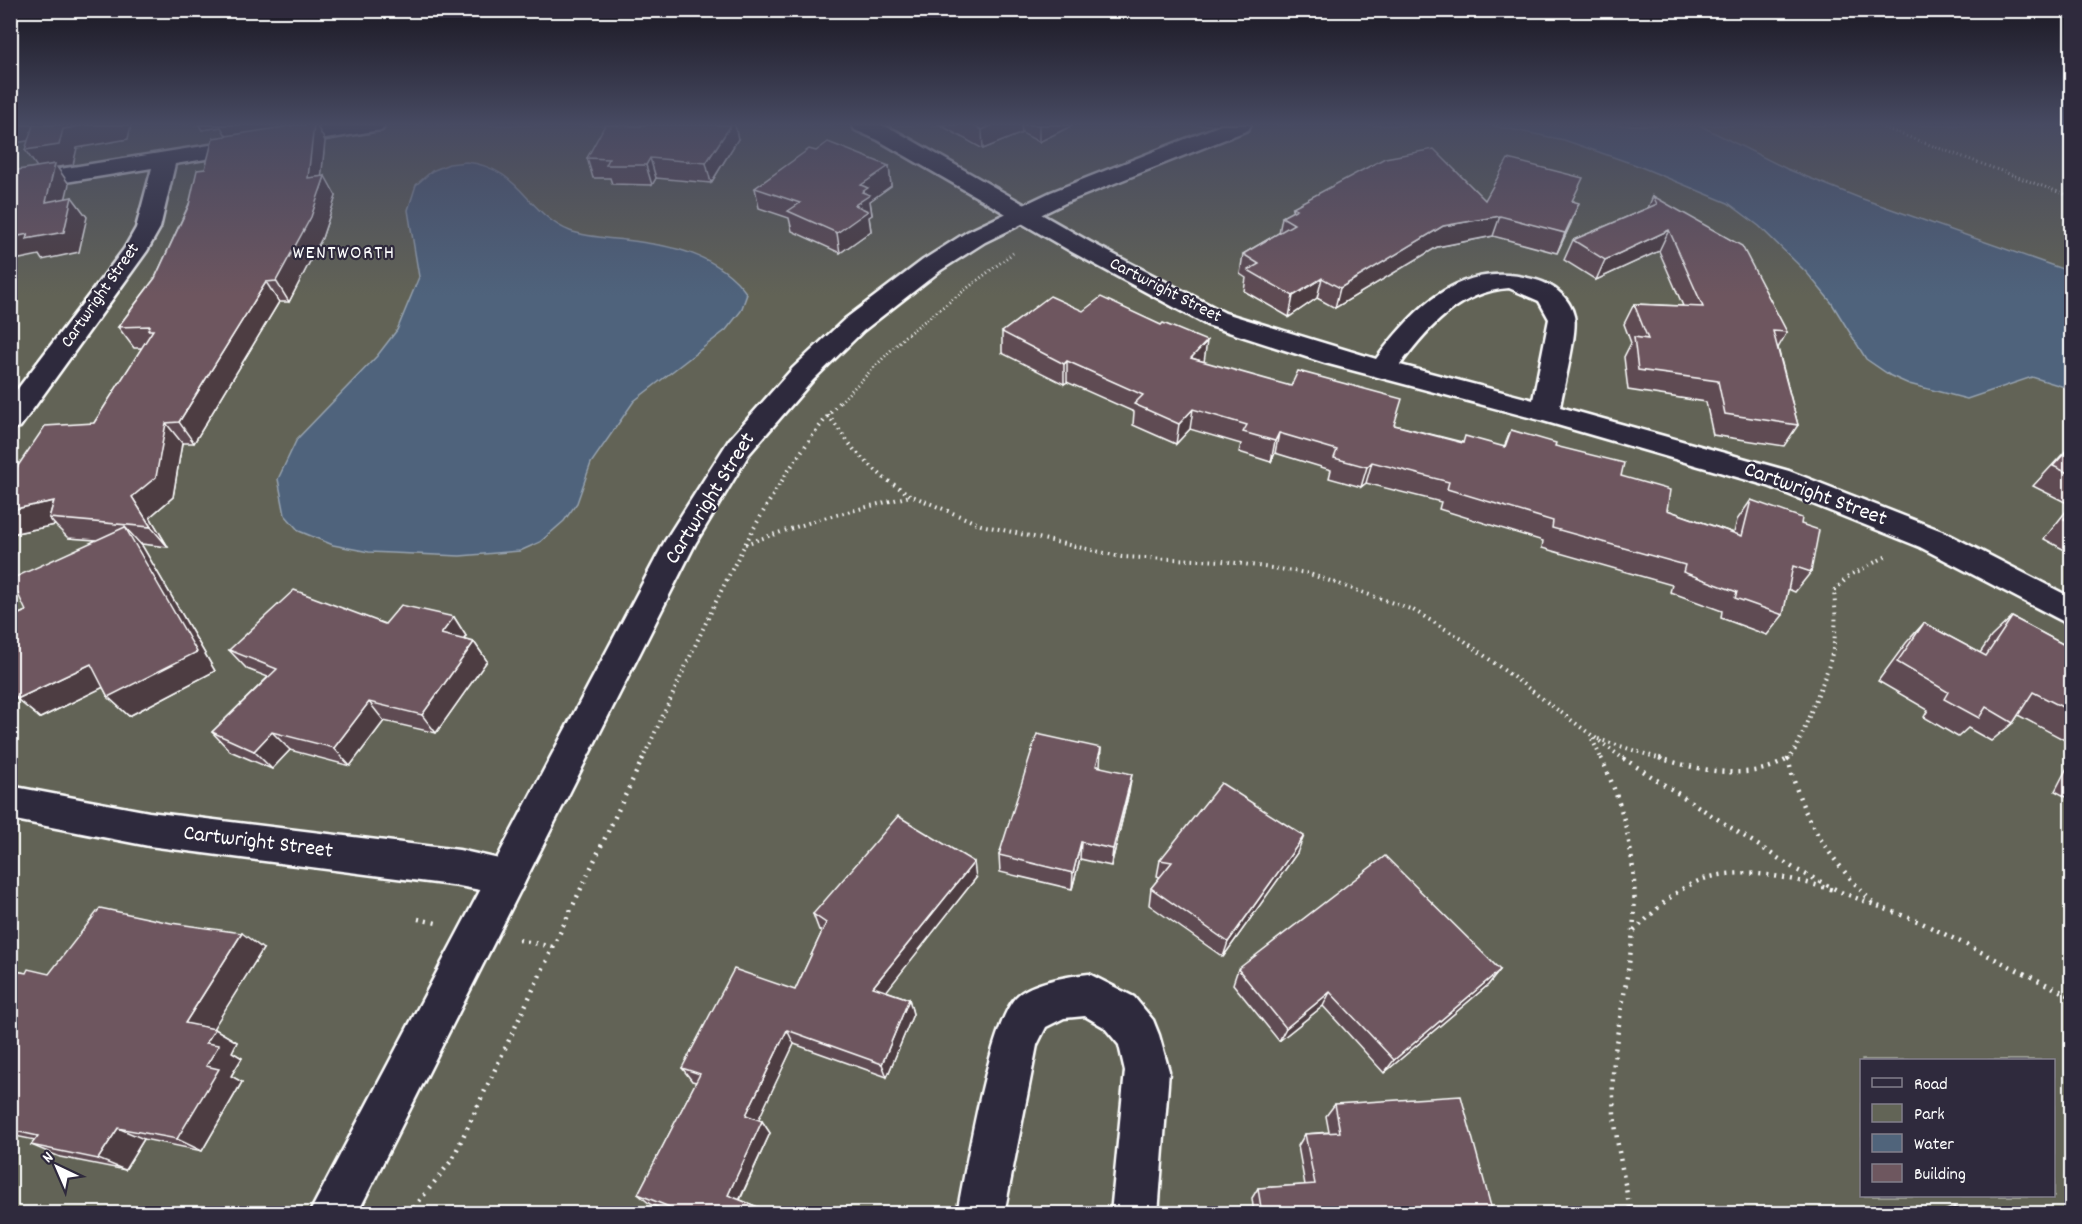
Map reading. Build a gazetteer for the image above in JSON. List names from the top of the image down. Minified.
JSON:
{"streets":{"street":["Cartwright Street"]},"districts":["WENTWORTH"],"legend":["Road","Park","Water","Building"],"north":"top left"}
